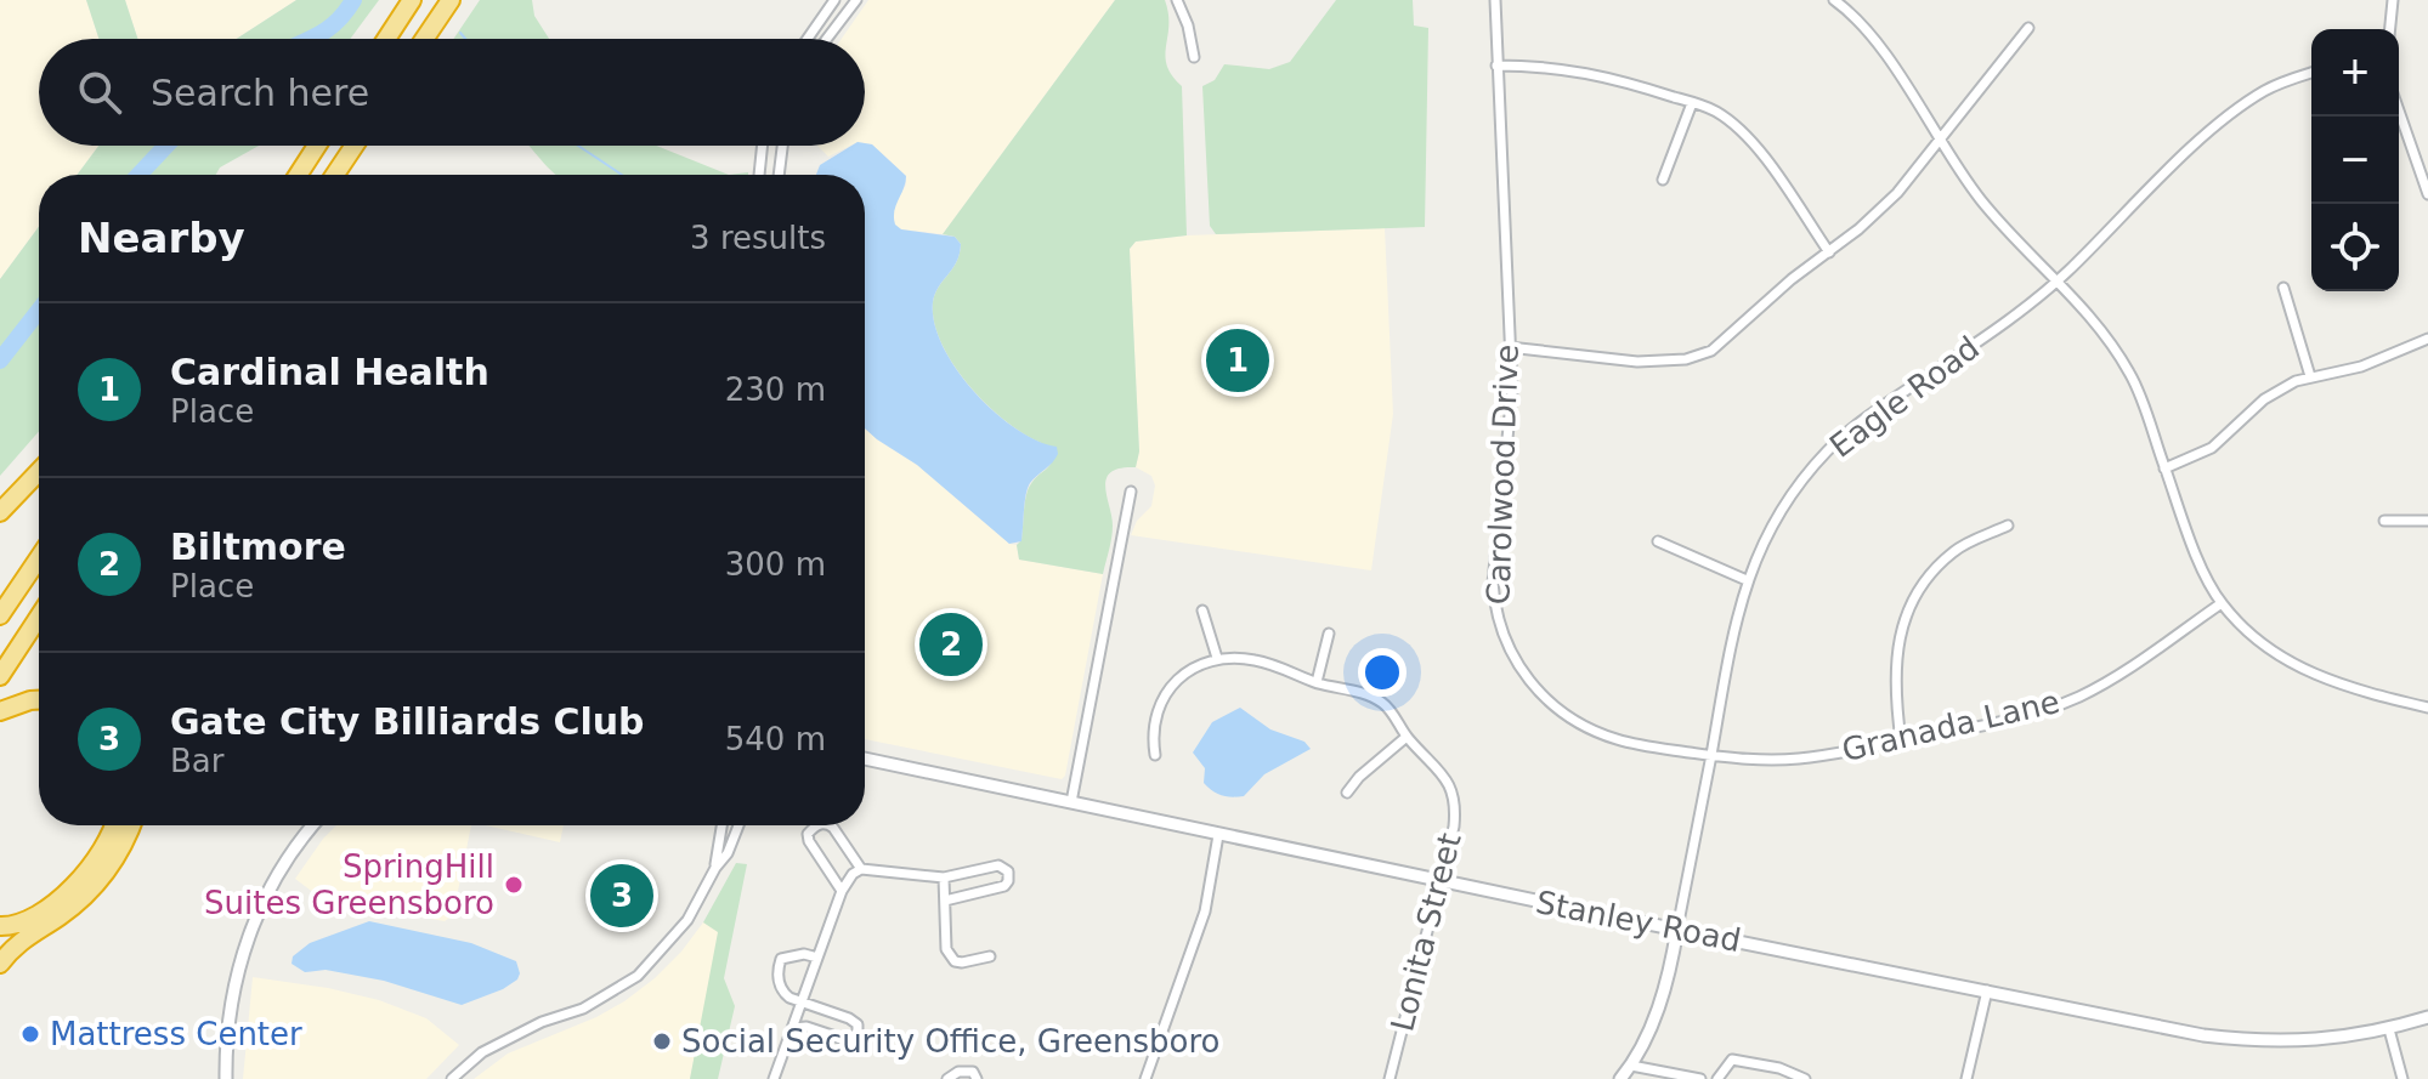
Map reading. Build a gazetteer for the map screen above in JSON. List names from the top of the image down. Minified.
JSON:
{"streets":{"street":["Eagle Road","Carolwood Drive","Granada Lane","Stanley Road","Lonita Street"]},"crossings":[["Eagle Road","Carolwood Drive"],["Eagle Road","Granada Lane"],["Eagle Road","Stanley Road"],["Carolwood Drive","Granada Lane"],["Stanley Road","Lonita Street"]],"places":["SpringHill Suites Greensboro","Mattress Center","Social Security Office, Greensboro"],"page":{"map_buttons":["+","−"],"search":"Search here","heading":["Nearby","3 results"],"list":[{"mark":"1","name":"Cardinal Health","note":"Place","value":"230 m"},{"mark":"2","name":"Biltmore","note":"Place","value":"300 m"},{"mark":"3","name":"Gate City Billiards Club","note":"Bar","value":"540 m"}],"pins":["1","2","3"]}}
